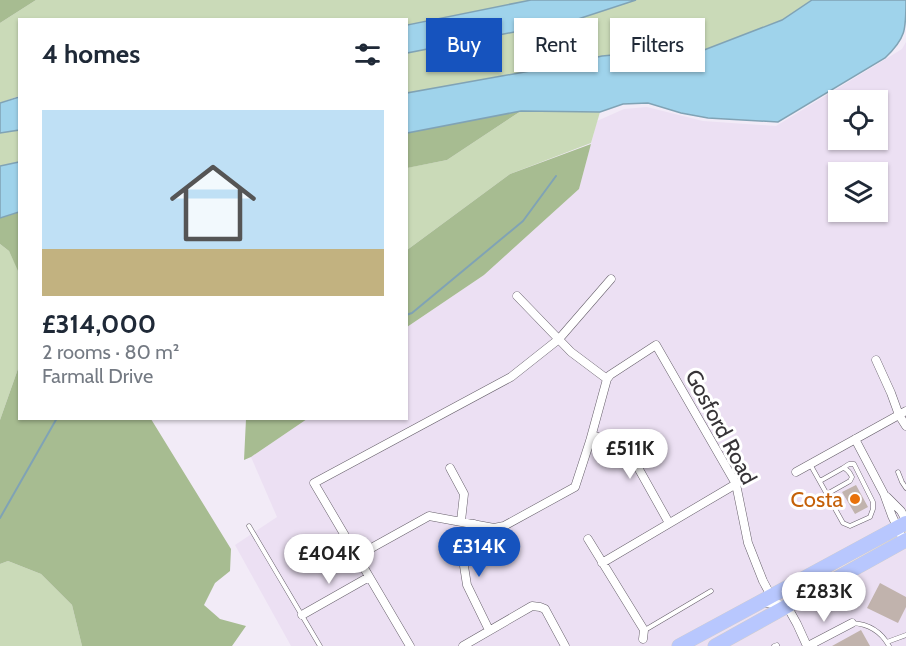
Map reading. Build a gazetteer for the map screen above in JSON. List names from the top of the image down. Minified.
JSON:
{"streets":{"street":["Gosford Road"]},"places":["Costa"],"page":{"chip":["Buy","Rent","Filters"],"heading":"4 homes","list":[{"name":"£314,000","note":"2 rooms · 80 m² · Farmall Drive"}],"price":["£511K","£314K","£404K","£283K"]}}
